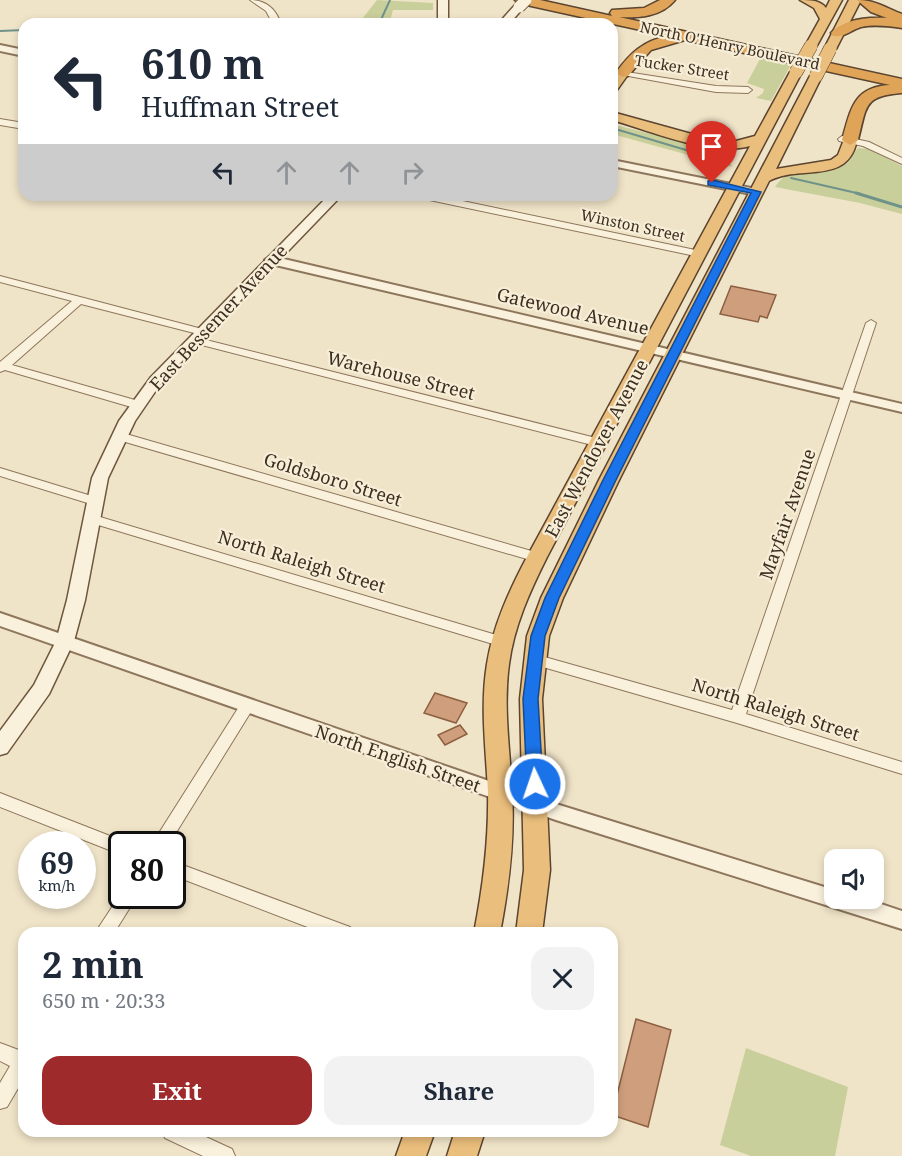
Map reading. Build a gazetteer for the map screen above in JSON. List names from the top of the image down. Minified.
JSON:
{"streets":{"highway":["North O'Henry Boulevard","East Wendover Avenue"],"main road":["East Bessemer Avenue"],"street":["Tucker Street","Winston Street","Gatewood Avenue","Warehouse Street","Goldsboro Street","Mayfair Avenue","North Raleigh Street","North English Street"]},"crossings":[["Winston Street","East Wendover Avenue"],["Gatewood Avenue","East Bessemer Avenue"],["Gatewood Avenue","East Wendover Avenue"],["Gatewood Avenue","Mayfair Avenue"],["East Bessemer Avenue","Warehouse Street"],["East Bessemer Avenue","Goldsboro Street"],["East Bessemer Avenue","North Raleigh Street"],["East Bessemer Avenue","North English Street"],["Warehouse Street","East Wendover Avenue"],["East Wendover Avenue","Goldsboro Street"],["East Wendover Avenue","North Raleigh Street"],["East Wendover Avenue","North English Street"],["Mayfair Avenue","North Raleigh Street"]],"page":{"turn":["610 m","Huffman Street"],"speed":"69 km/h","limit":"80","heading":["2 min","650 m · 20:33"],"buttons":["Exit","Share"]}}
